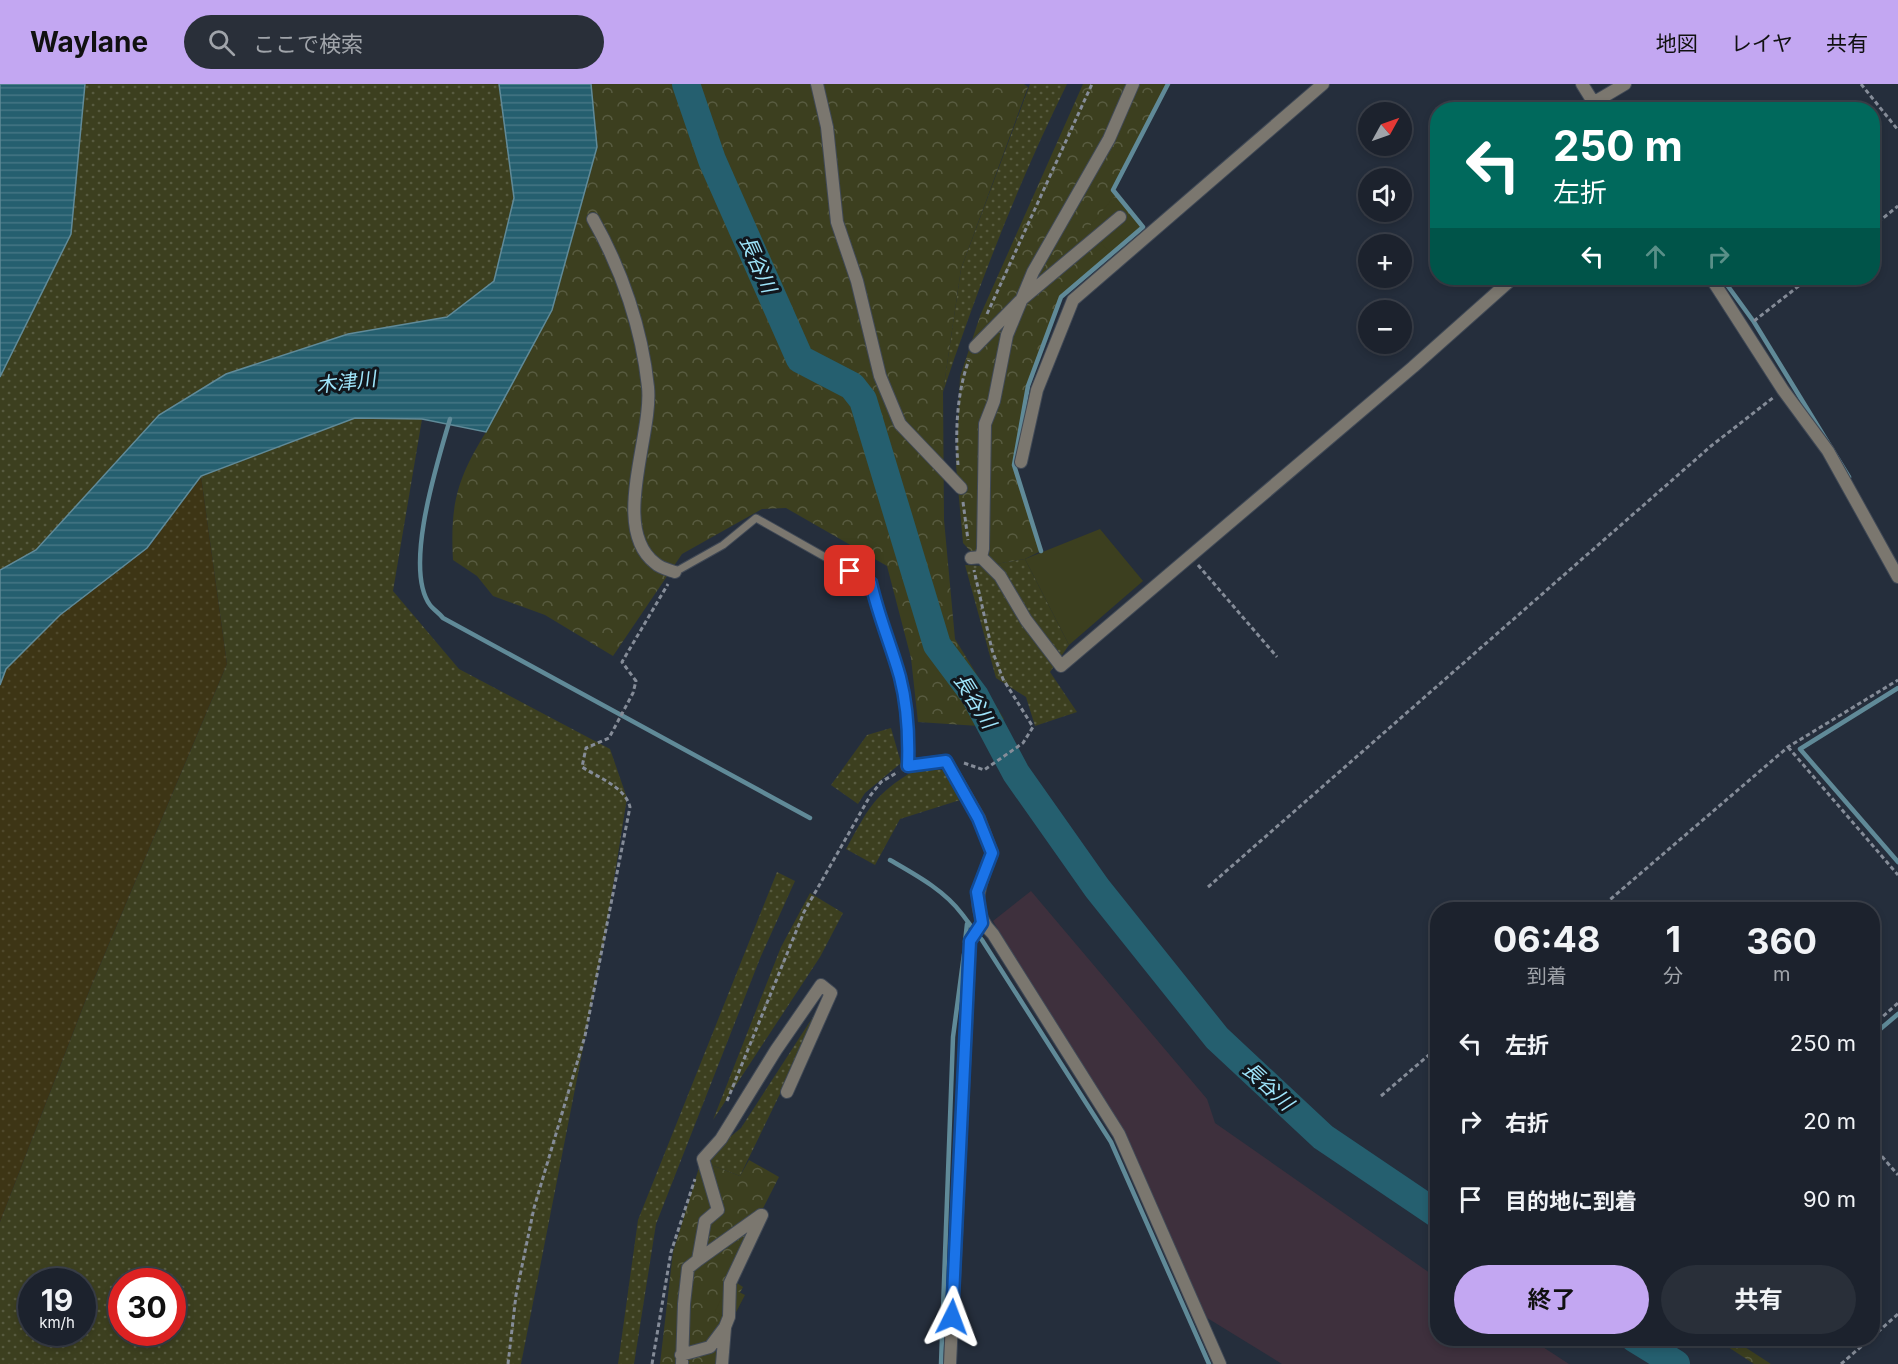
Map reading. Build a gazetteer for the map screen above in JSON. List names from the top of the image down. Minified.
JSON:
{"water":["長谷川","木津川"],"north":"top right","page":{"header":"Waylane","search":"ここで検索","nav":["地図","レイヤ","共有"],"map_buttons":["+","−"],"turn":["250 m","左折"],"eta":["06:48","到着","1","分","360","m"],"list":[{"name":"左折","value":"250 m"},{"name":"右折","value":"20 m"},{"name":"目的地に到着","value":"90 m"}],"buttons":["終了","共有"],"speed":"19 km/h","limit":"30"}}
